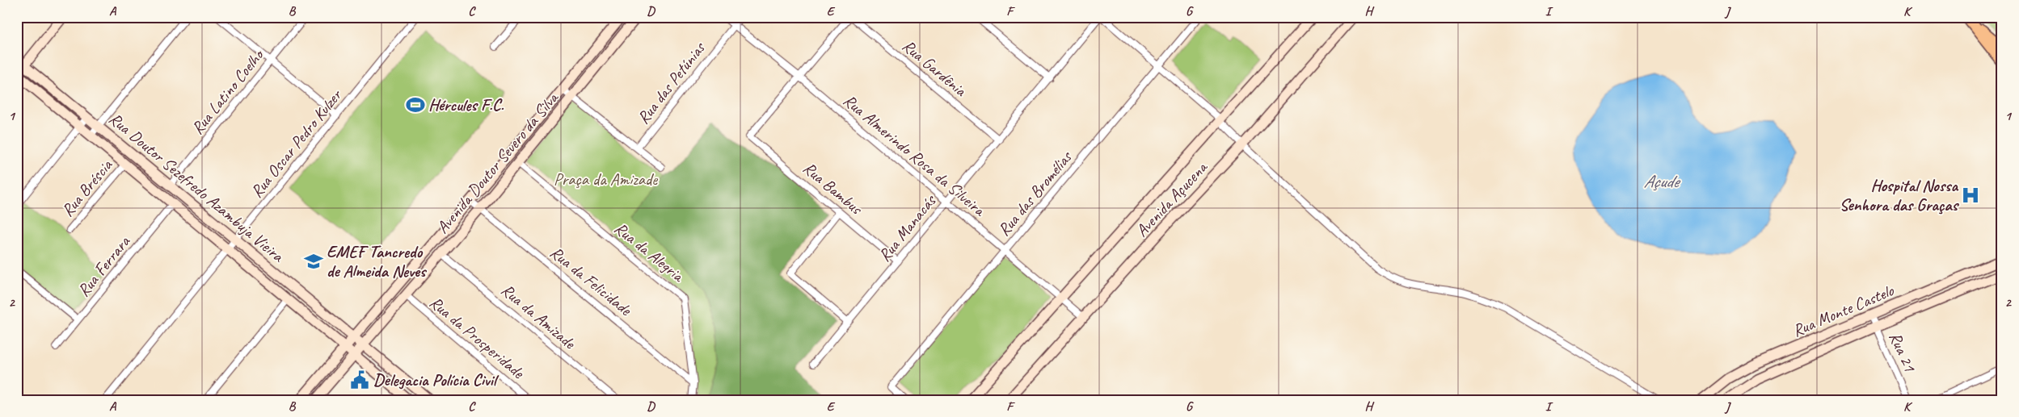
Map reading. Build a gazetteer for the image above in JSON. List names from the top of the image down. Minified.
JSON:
{"streets":{"main road":["Avenida Doutor Severo da Silva","Rua Doutor Sezefredo Azambuja Vieira","Avenida Açucena","Rua Monte Castelo"],"street":["Rua Gardênia","Rua das Petúnias","Rua Latino Coelho","Rua Oscar Pedro Kulzer","Rua Almerindo Rosa da Silveira","Rua Bréscia","Rua Bambus","Rua das Bromélias","Rua Manacás","Rua da Alegria","Rua Ferrara","Rua da Felicidade","Rua da Amizade","Rua da Prosperidade","Rua 21"]},"crossings":[["Rua Gardênia","Rua Manacás"],["Rua das Petúnias","Rua Almerindo Rosa da Silveira"],["Rua Latino Coelho","Rua Doutor Sezefredo Azambuja Vieira"],["Rua Oscar Pedro Kulzer","Rua Doutor Sezefredo Azambuja Vieira"],["Rua Almerindo Rosa da Silveira","Rua Bambus"],["Rua Almerindo Rosa da Silveira","Rua das Bromélias"],["Rua Almerindo Rosa da Silveira","Avenida Açucena"],["Rua Almerindo Rosa da Silveira","Rua Manacás"],["Avenida Doutor Severo da Silva","Rua Doutor Sezefredo Azambuja Vieira"],["Avenida Doutor Severo da Silva","Rua da Alegria"],["Avenida Doutor Severo da Silva","Rua da Felicidade"],["Avenida Doutor Severo da Silva","Rua da Amizade"],["Avenida Doutor Severo da Silva","Rua da Prosperidade"],["Rua Doutor Sezefredo Azambuja Vieira","Rua Bréscia"],["Rua Doutor Sezefredo Azambuja Vieira","Rua Ferrara"],["Rua Bambus","Rua Manacás"],["Rua da Alegria","Rua da Felicidade"],["Rua Monte Castelo","Rua 21"]],"water":["Açude"],"parks":["Praça da Amizade"],"places":{"sports":["Hércules F.C."],"hospital":["Hospital Nossa Senhora das Graças"],"school or university":["EMEF Tancredo de Almeida Neves"],"public building":["Delegacia Polícia Civil"]},"grid":{"columns":["A","B","C","D","E","F","G","H","I","J","K"],"rows":["1","2"]}}
